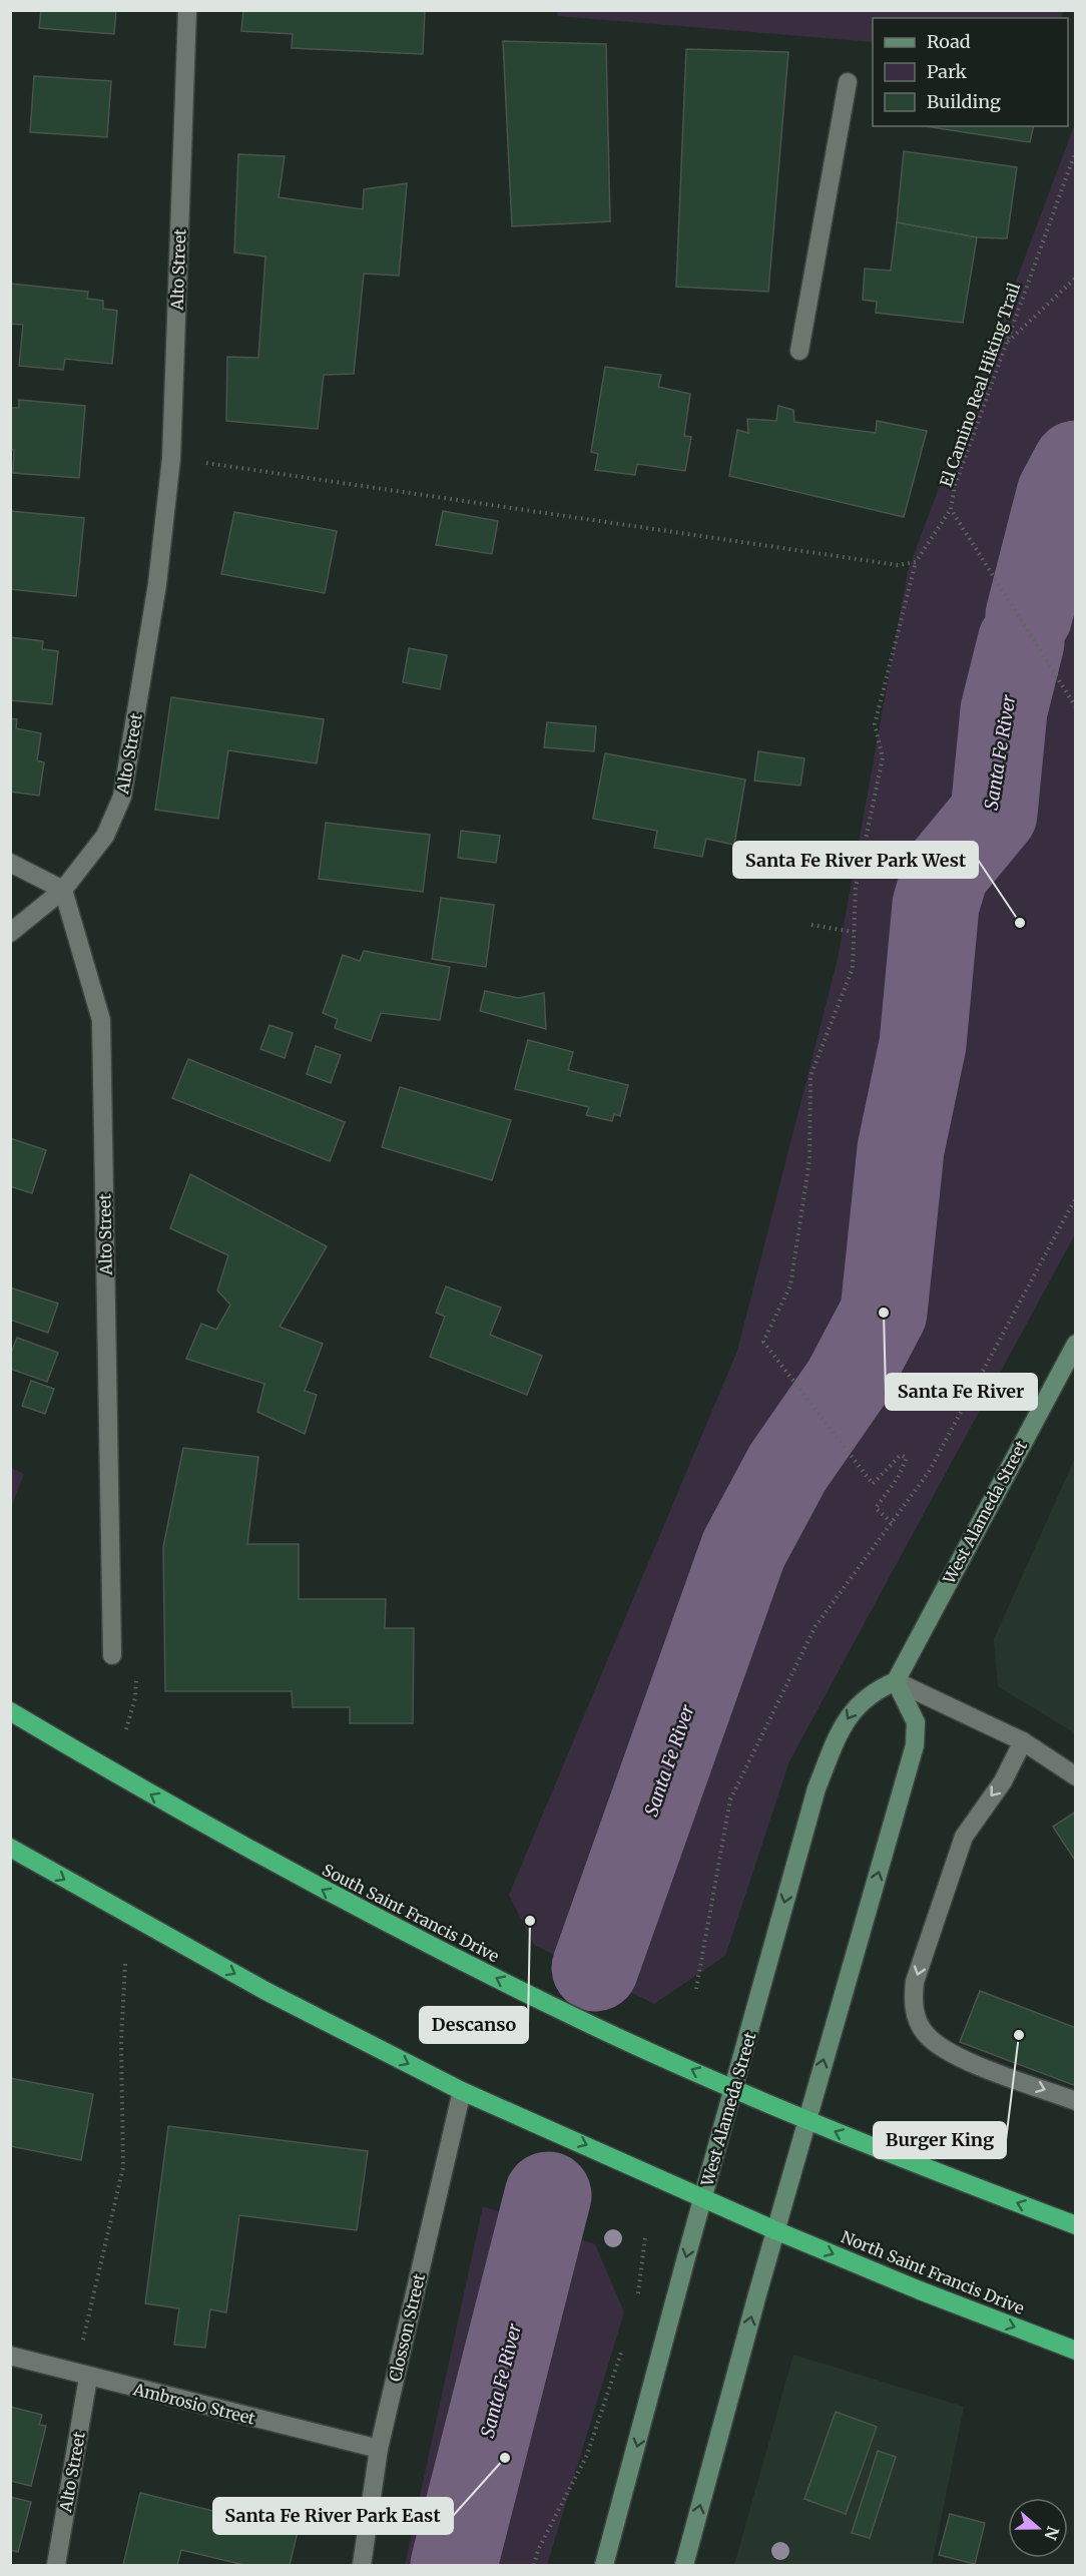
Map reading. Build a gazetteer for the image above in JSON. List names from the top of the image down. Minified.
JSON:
{"streets":{"highway":["South Saint Francis Drive","North Saint Francis Drive"],"street":["Alto Street","West Alameda Street","Closson Street","Ambrosio Street"],"path":["El Camino Real Hiking Trail"]},"crossings":[["Alto Street","Ambrosio Street"],["West Alameda Street","South Saint Francis Drive"],["Closson Street","Ambrosio Street"]],"water":["Santa Fe River"],"places":["Santa Fe River Park West","Santa Fe River","Descanso","Burger King","Santa Fe River Park East"],"legend":["Road","Park","Building"],"north":"right"}
